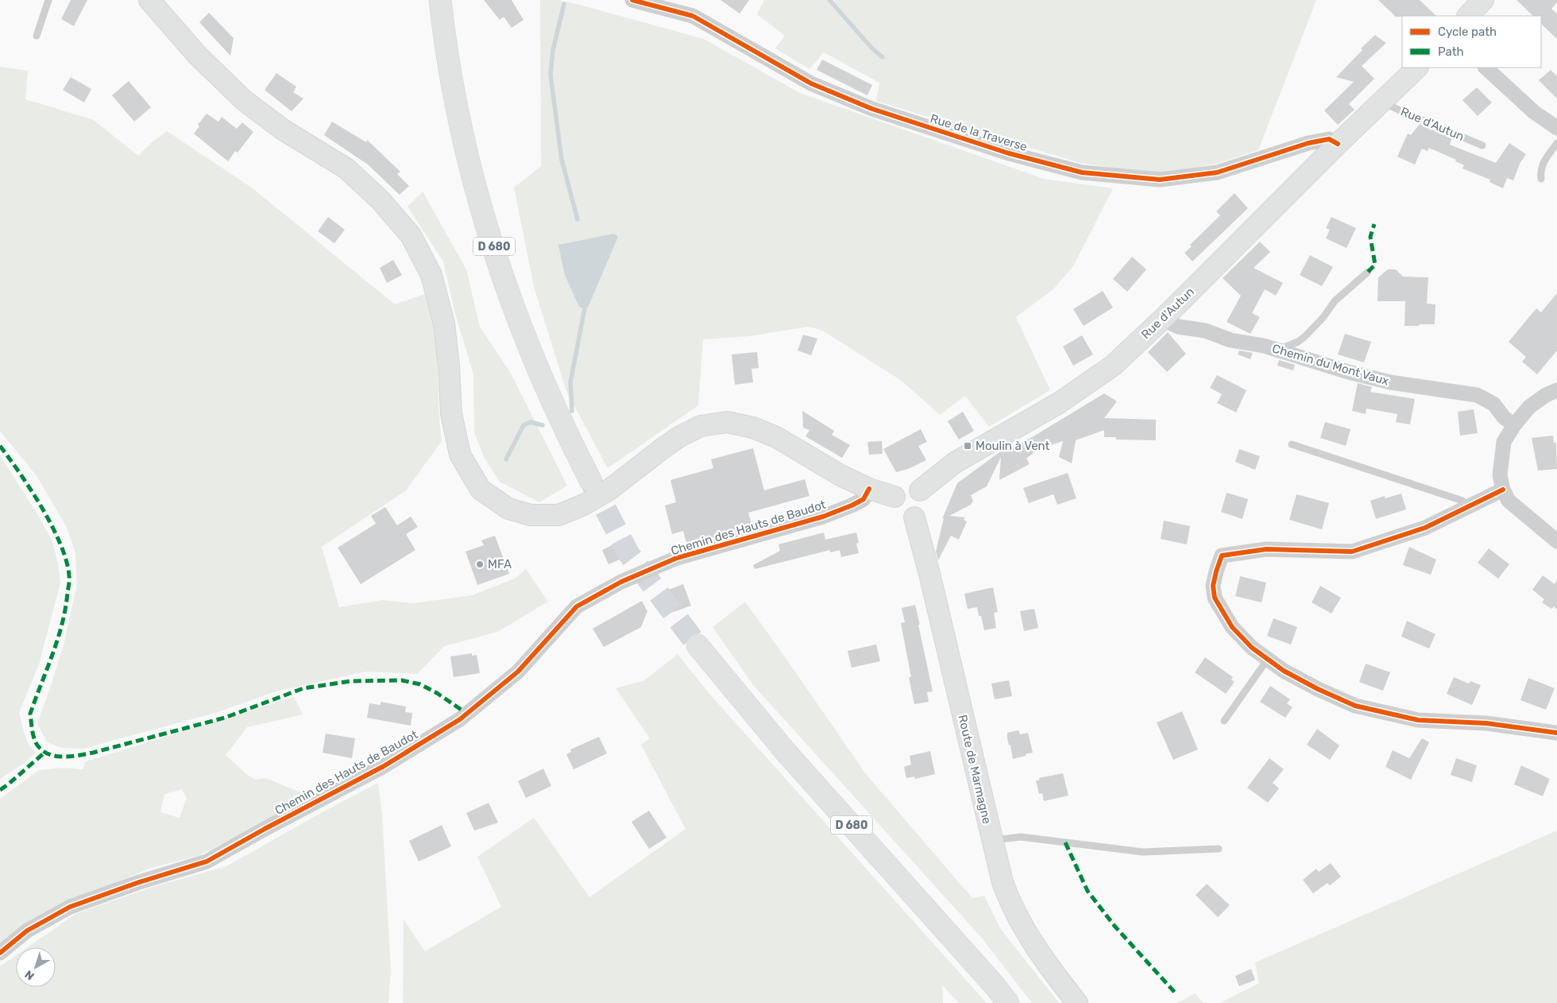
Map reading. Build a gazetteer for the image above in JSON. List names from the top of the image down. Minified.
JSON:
{"streets":{"main road":["Rue d'Autun","D 680","Route de Marmagne"],"street":["Rue de la Traverse","Chemin du Mont Vaux","Chemin des Hauts de Baudot"]},"crossings":[["Rue d'Autun","Rue de la Traverse"],["Rue d'Autun","Chemin du Mont Vaux"],["Rue d'Autun","Route de Marmagne"]],"places":{"transit":["Moulin à Vent"],"other":["MFA"]},"legend":["Cycle path","Path"],"north":"bottom left"}
